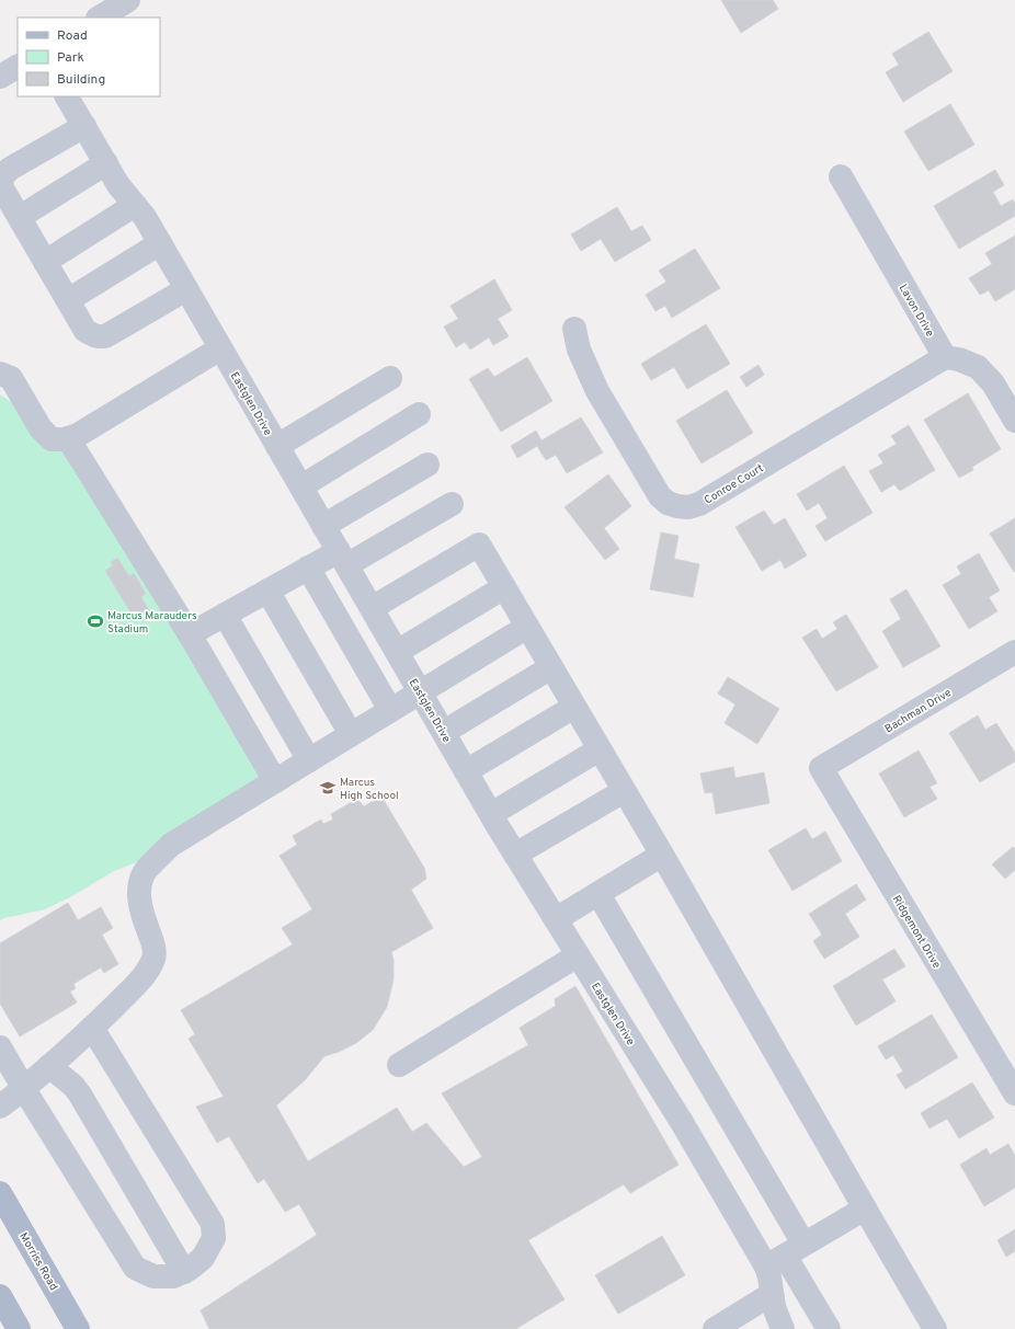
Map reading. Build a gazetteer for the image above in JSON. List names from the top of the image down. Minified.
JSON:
{"streets":{"main road":["Morriss Road"],"street":["Lavon Drive","Eastglen Drive","Conroe Court","Bachman Drive","Ridgemont Drive"]},"crossings":[["Lavon Drive","Conroe Court"],["Bachman Drive","Ridgemont Drive"]],"places":{"sports":["Marcus Marauders Stadium"],"school or university":["Marcus High School"]},"legend":["Road","Park","Building"]}
